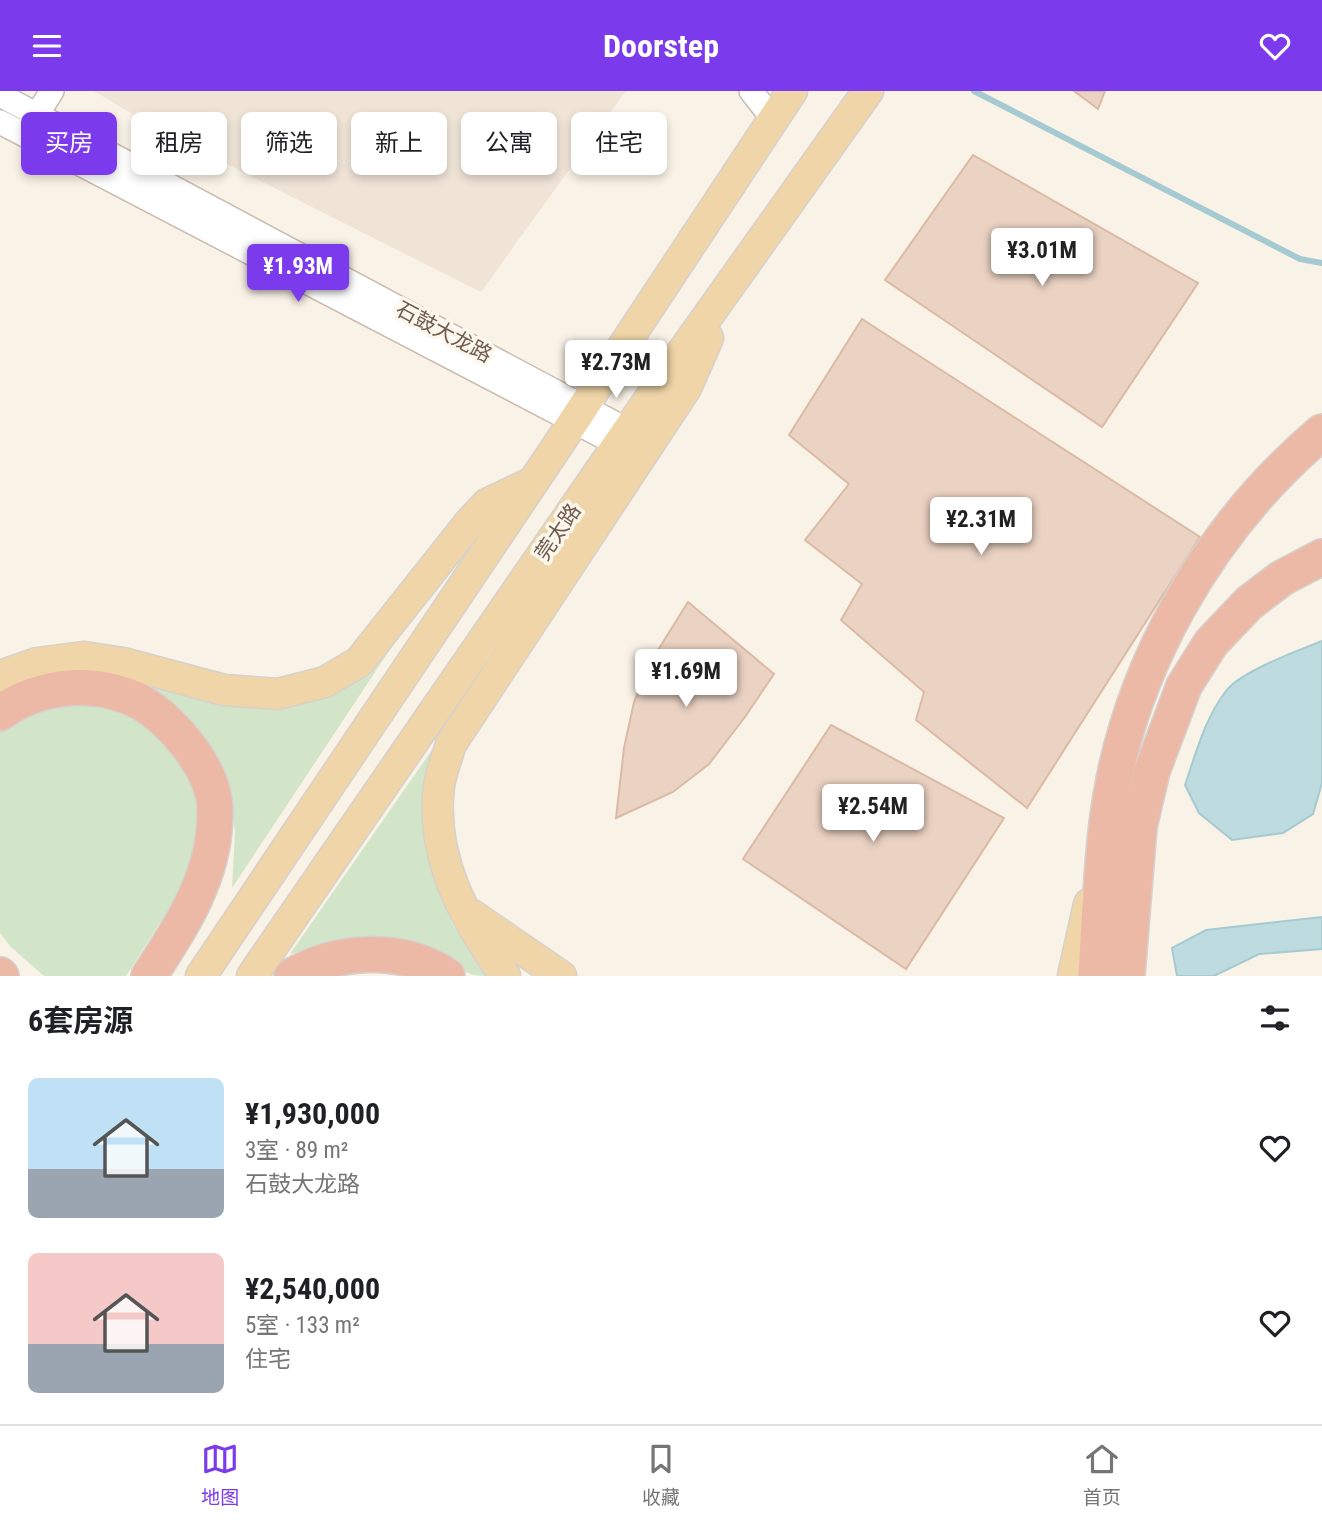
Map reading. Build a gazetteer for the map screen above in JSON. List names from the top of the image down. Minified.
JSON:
{"streets":{"main road":["莞太路"],"street":["石鼓大龙路"]},"crossings":[["石鼓大龙路","莞太路"]],"page":{"header":"Doorstep","chip":["买房","租房","筛选","新上","公寓","住宅"],"price":["¥3.01M","¥1.93M","¥2.73M","¥2.31M","¥1.69M","¥2.54M"],"heading":"6套房源","list":[{"name":"¥1,930,000","note":"3室 · 89 m² · 石鼓大龙路"},{"name":"¥2,540,000","note":"5室 · 133 m² · 住宅"}],"tabs":["地图","收藏","首页"]}}
